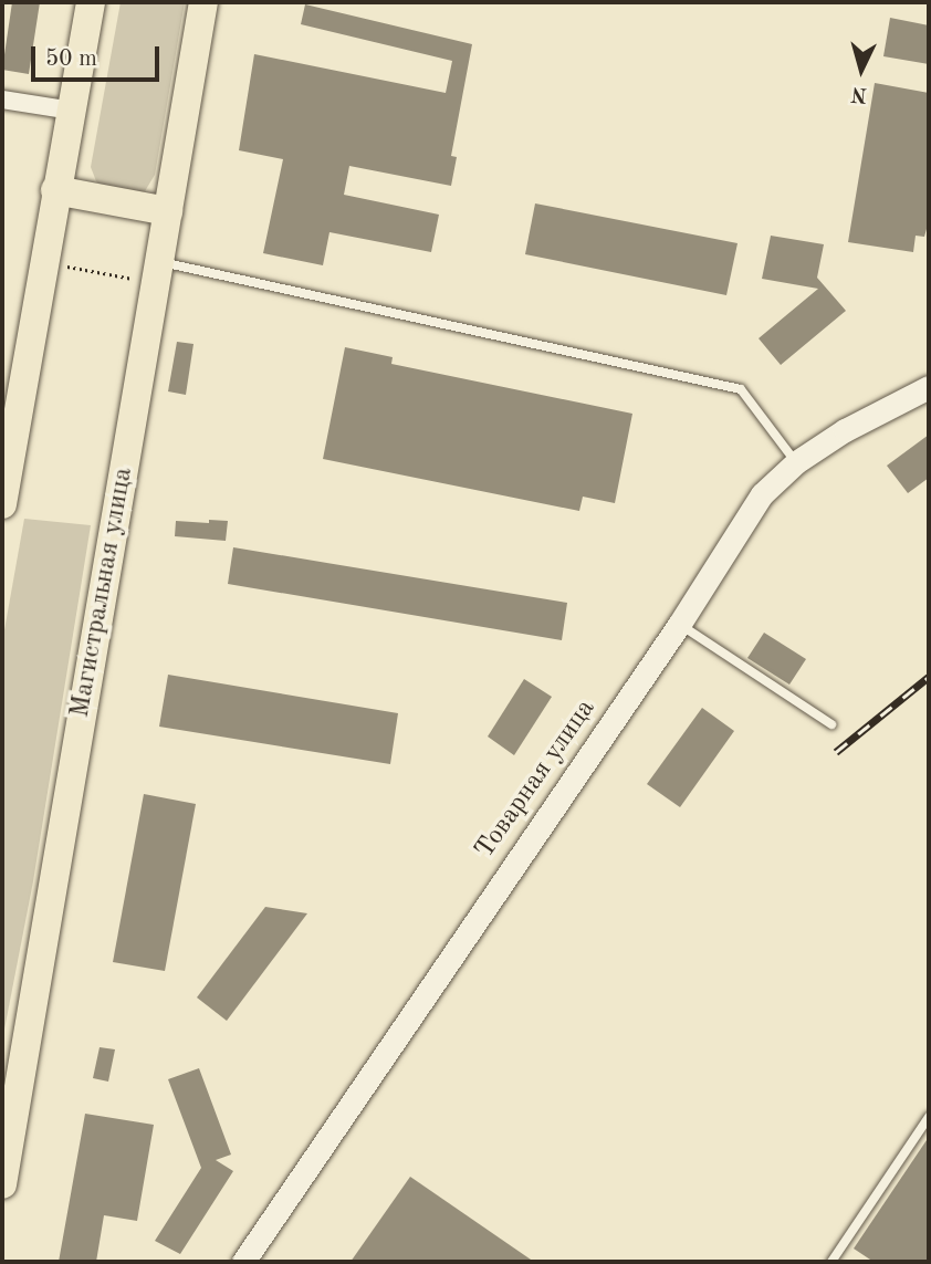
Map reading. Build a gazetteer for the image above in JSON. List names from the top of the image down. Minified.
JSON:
{"streets":{"main road":["Магистральная улица"],"street":["Товарная улица"]},"scale_bar":"50 m","north":"bottom"}
